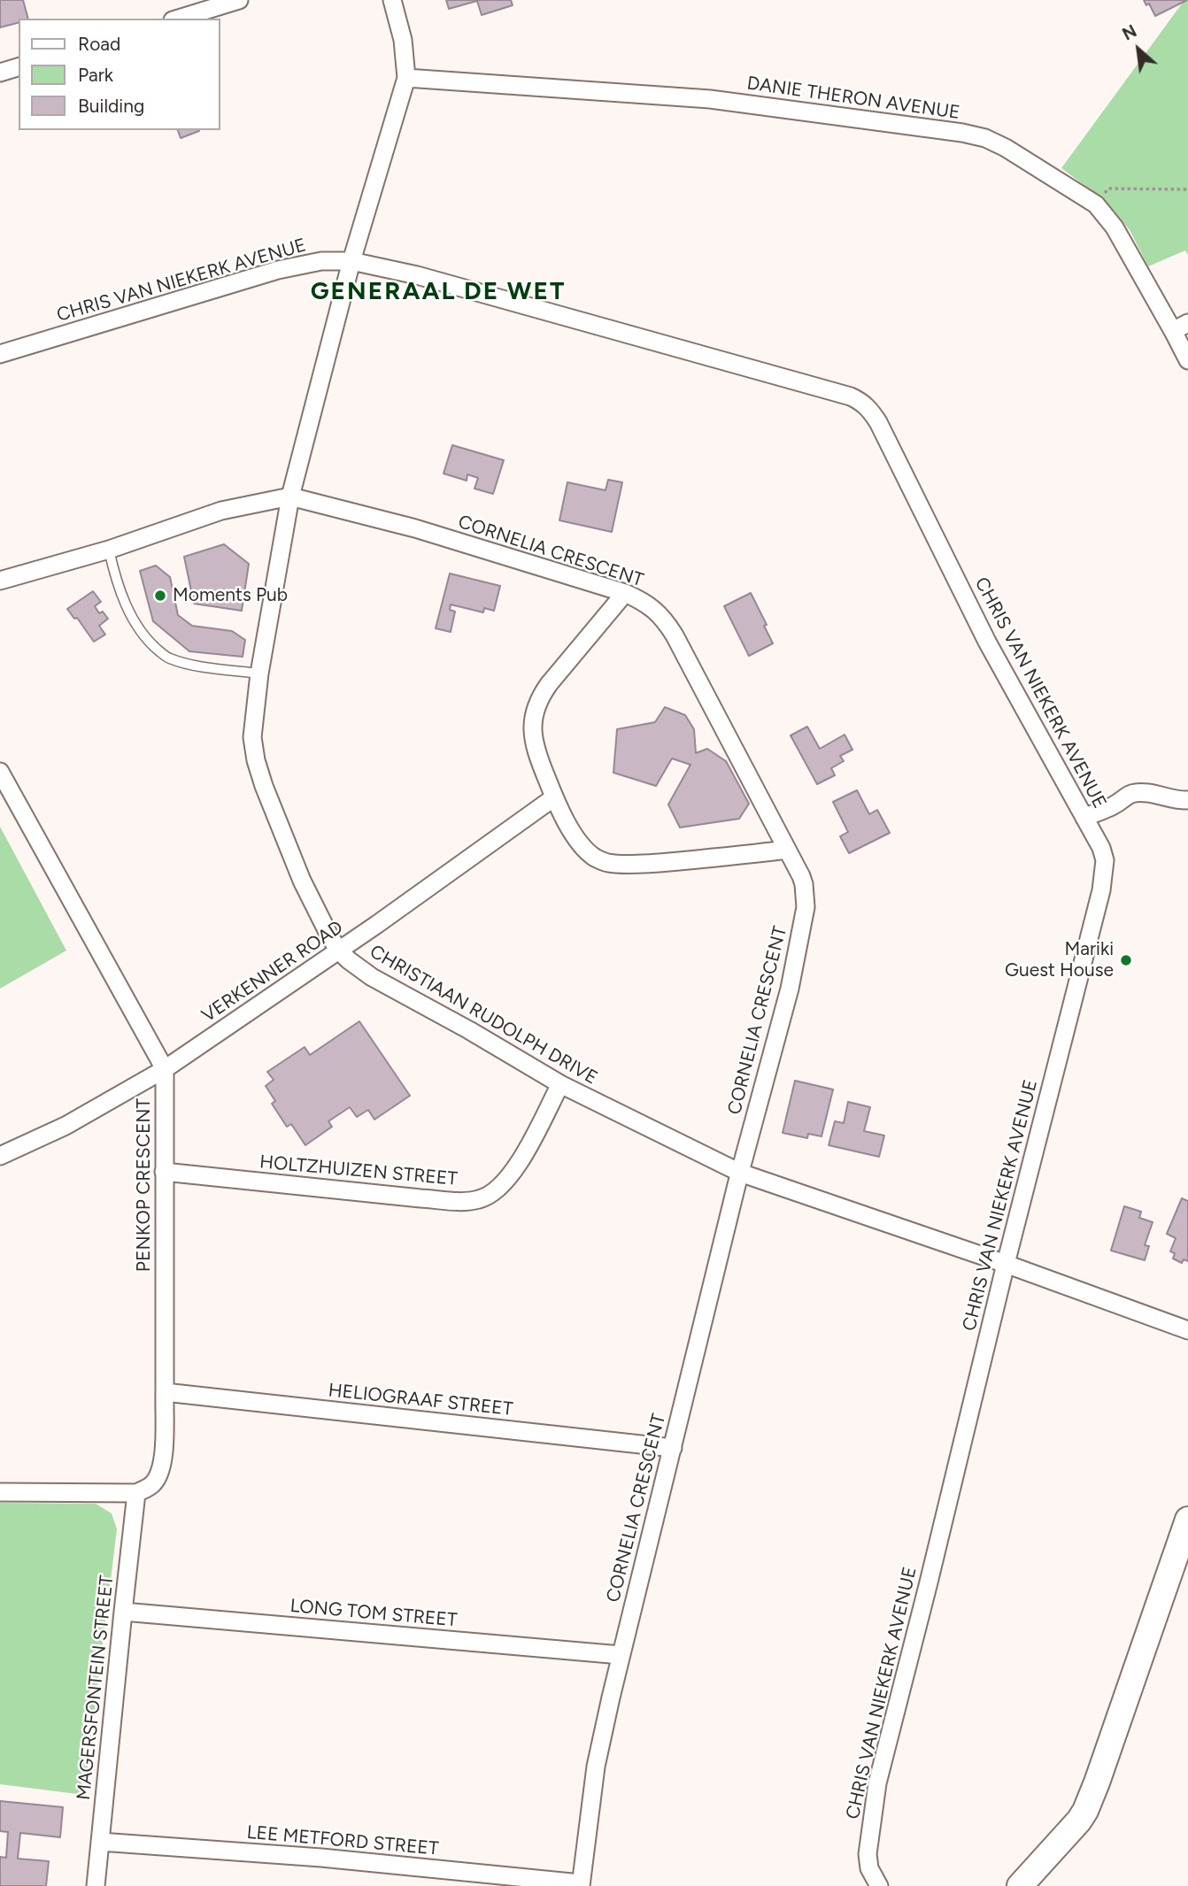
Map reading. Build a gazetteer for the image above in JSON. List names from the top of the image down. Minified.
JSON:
{"streets":{"street":["DANIE THERON AVENUE","CHRIS VAN NIEKERK AVENUE","CORNELIA CRESCENT","VERKENNER ROAD","CHRISTIAAN RUDOLPH DRIVE","HOLTZHUIZEN STREET","PENKOP CRESCENT","HELIOGRAAF STREET","LONG TOM STREET","MAGERSFONTEIN STREET","LEE METFORD STREET"]},"crossings":[["DANIE THERON AVENUE","CHRISTIAAN RUDOLPH DRIVE"],["CHRIS VAN NIEKERK AVENUE","CHRISTIAAN RUDOLPH DRIVE"],["CORNELIA CRESCENT","CHRISTIAAN RUDOLPH DRIVE"],["CORNELIA CRESCENT","HELIOGRAAF STREET"],["CORNELIA CRESCENT","LONG TOM STREET"],["CORNELIA CRESCENT","LEE METFORD STREET"],["VERKENNER ROAD","CHRISTIAAN RUDOLPH DRIVE"],["VERKENNER ROAD","PENKOP CRESCENT"],["CHRISTIAAN RUDOLPH DRIVE","HOLTZHUIZEN STREET"],["HOLTZHUIZEN STREET","PENKOP CRESCENT"],["PENKOP CRESCENT","HELIOGRAAF STREET"],["PENKOP CRESCENT","MAGERSFONTEIN STREET"],["LONG TOM STREET","MAGERSFONTEIN STREET"],["MAGERSFONTEIN STREET","LEE METFORD STREET"]],"districts":["GENERAAL DE WET"],"places":["Moments Pub","Mariki Guest House"],"legend":["Road","Park","Building"],"north":"top left"}
